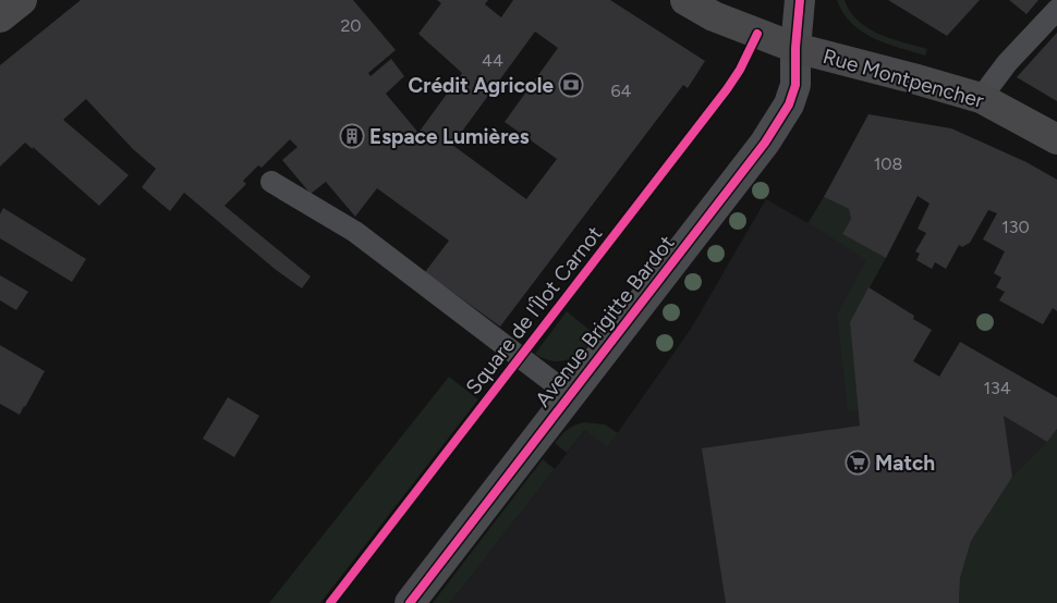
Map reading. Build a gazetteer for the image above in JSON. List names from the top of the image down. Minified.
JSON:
{"streets":{"main road":["Rue Montpencher"],"street":["Avenue Brigitte Bardot"],"cycle path":["Square de l'Îlot Carnot"]},"crossings":[["Rue Montpencher","Avenue Brigitte Bardot"]],"places":{"bank":["Crédit Agricole"],"building":["Espace Lumières"],"supermarket":["Match"]},"house_numbers":["20","44","64","108","130","134"]}
